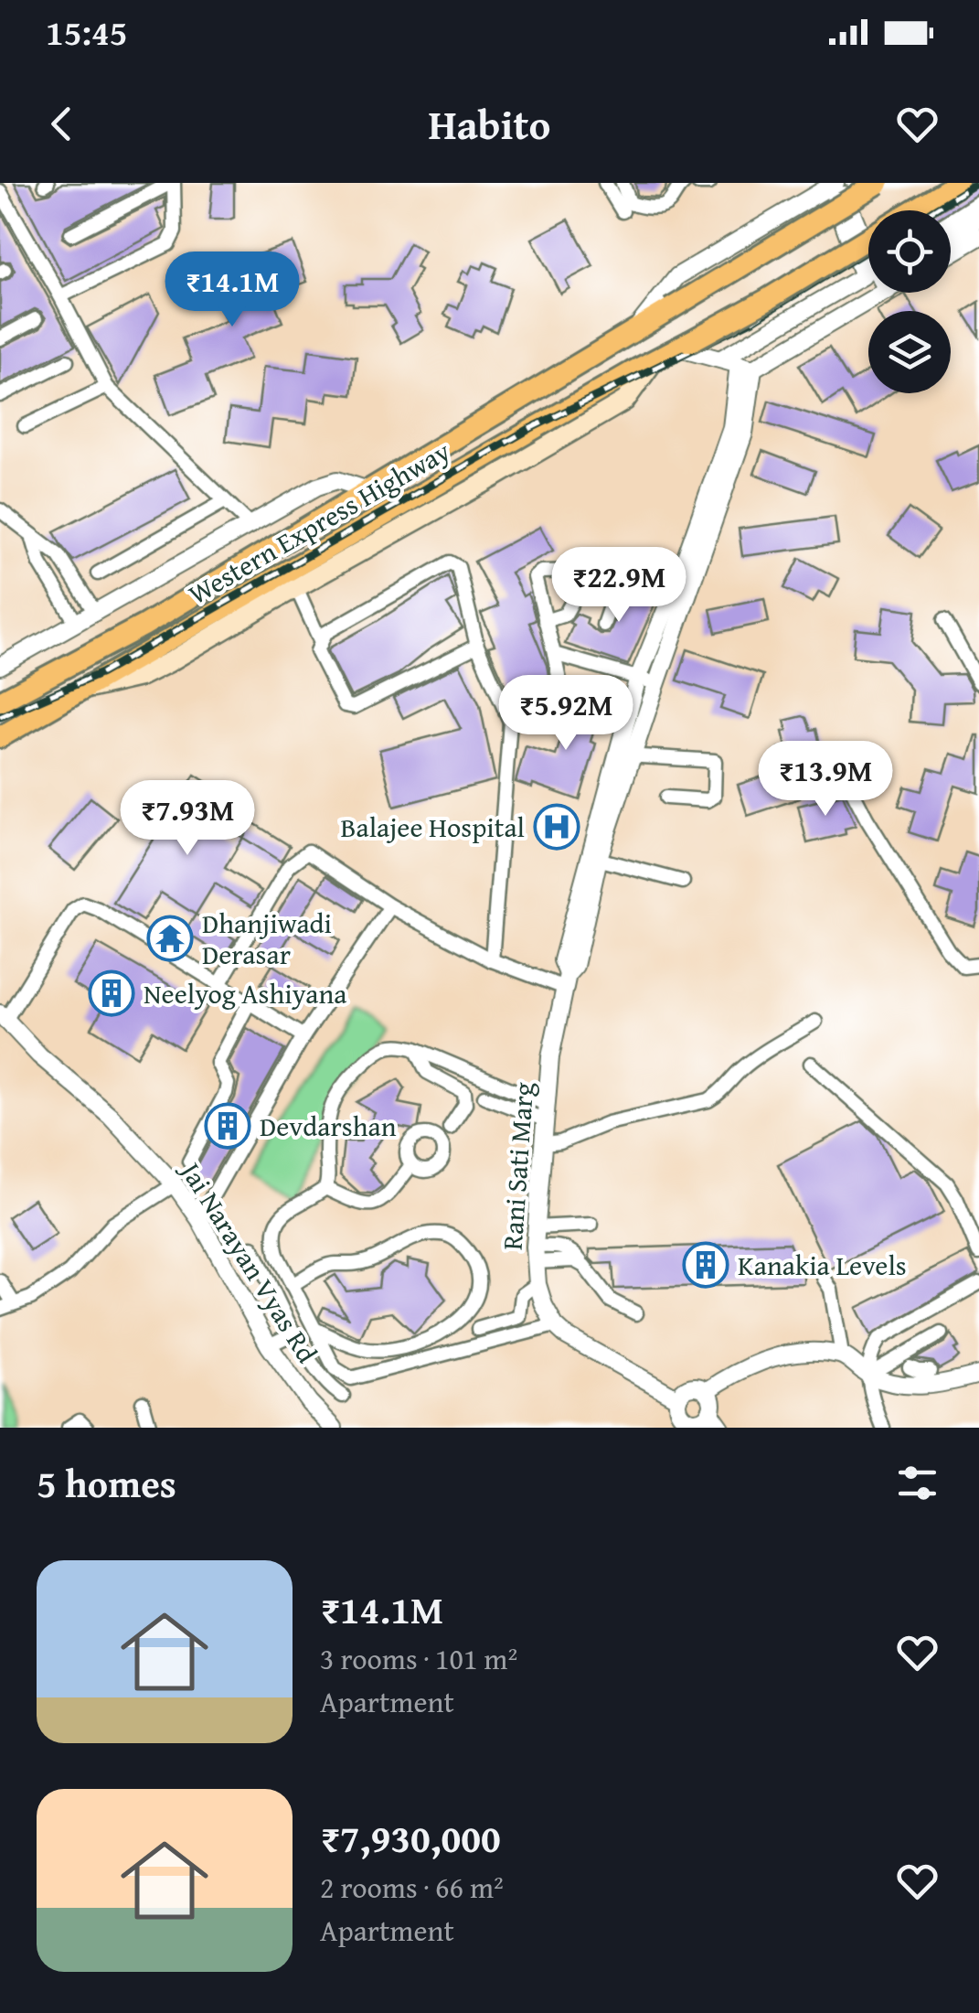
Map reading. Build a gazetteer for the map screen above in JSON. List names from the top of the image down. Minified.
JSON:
{"streets":{"highway":["Western Express Highway"],"street":["Rani Sati Marg","Jai Narayan Vyas Rd"]},"places":{"hospital":["Balajee Hospital"],"temple":["Dhanjiwadi Derasar"],"building":["Neelyog Ashiyana","Devdarshan","Kanakia Levels"]},"page":{"status":"15:45","header":"Habito","price":["₹14.1M","₹22.9M","₹5.92M","₹13.9M","₹7.93M"],"heading":"5 homes","list":[{"name":"₹14.1M","note":"3 rooms · 101 m² · Apartment"},{"name":"₹7,930,000","note":"2 rooms · 66 m² · Apartment"}]}}
